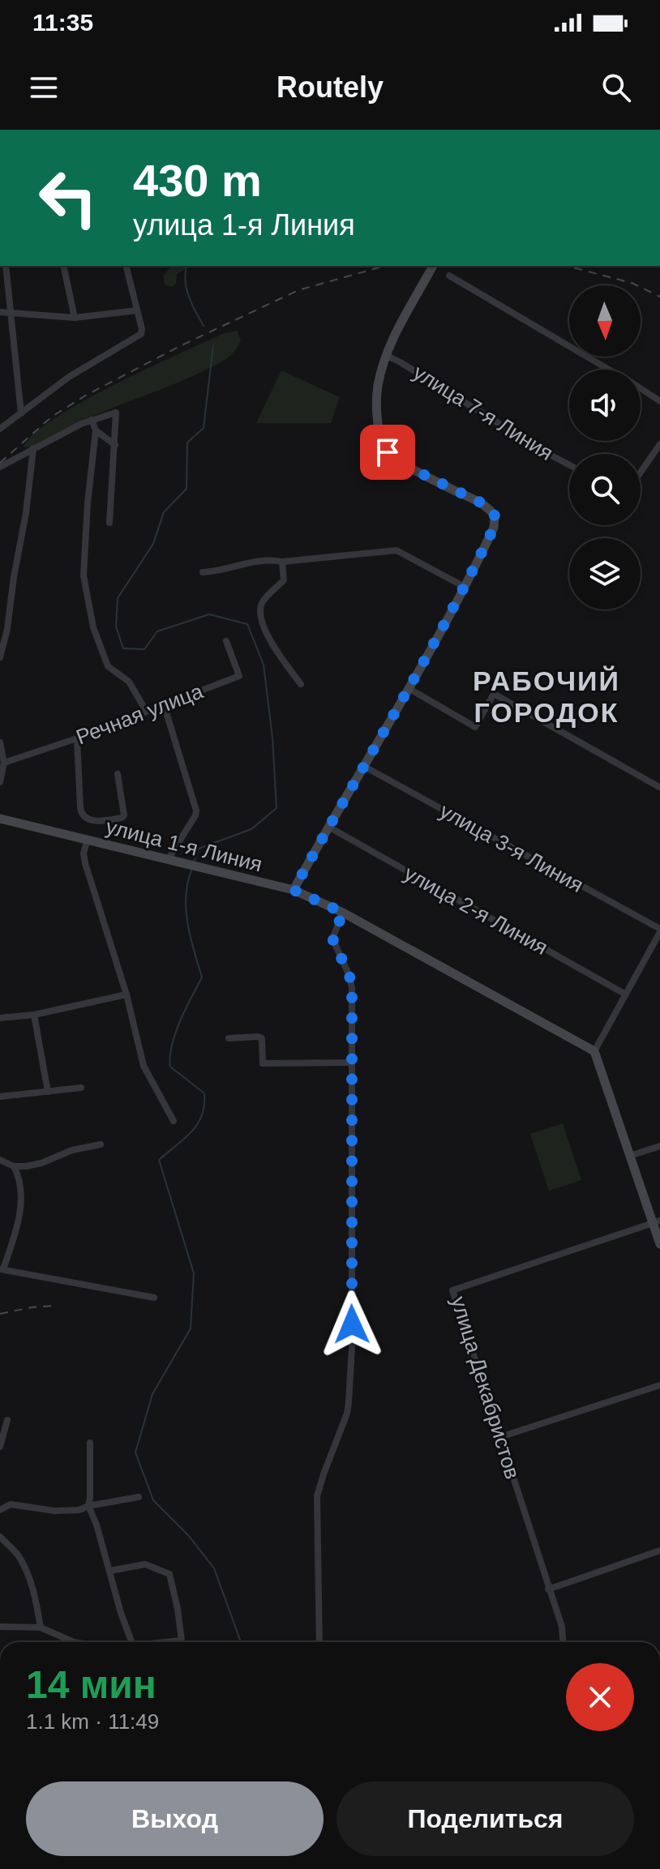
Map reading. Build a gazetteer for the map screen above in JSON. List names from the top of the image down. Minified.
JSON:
{"streets":{"street":["улица 7-я Линия","Речная улица","улица 1-я Линия","улица 3-я Линия","улица 2-я Линия","улица Декабристов"]},"districts":["РАБОЧИЙ ГОРОДОК"],"north":"bottom","page":{"status":"11:35","header":"Routely","turn":["430 m","улица 1-я Линия"],"heading":["14 мин","1.1 km · 11:49"],"buttons":["Выход","Поделиться"]}}
